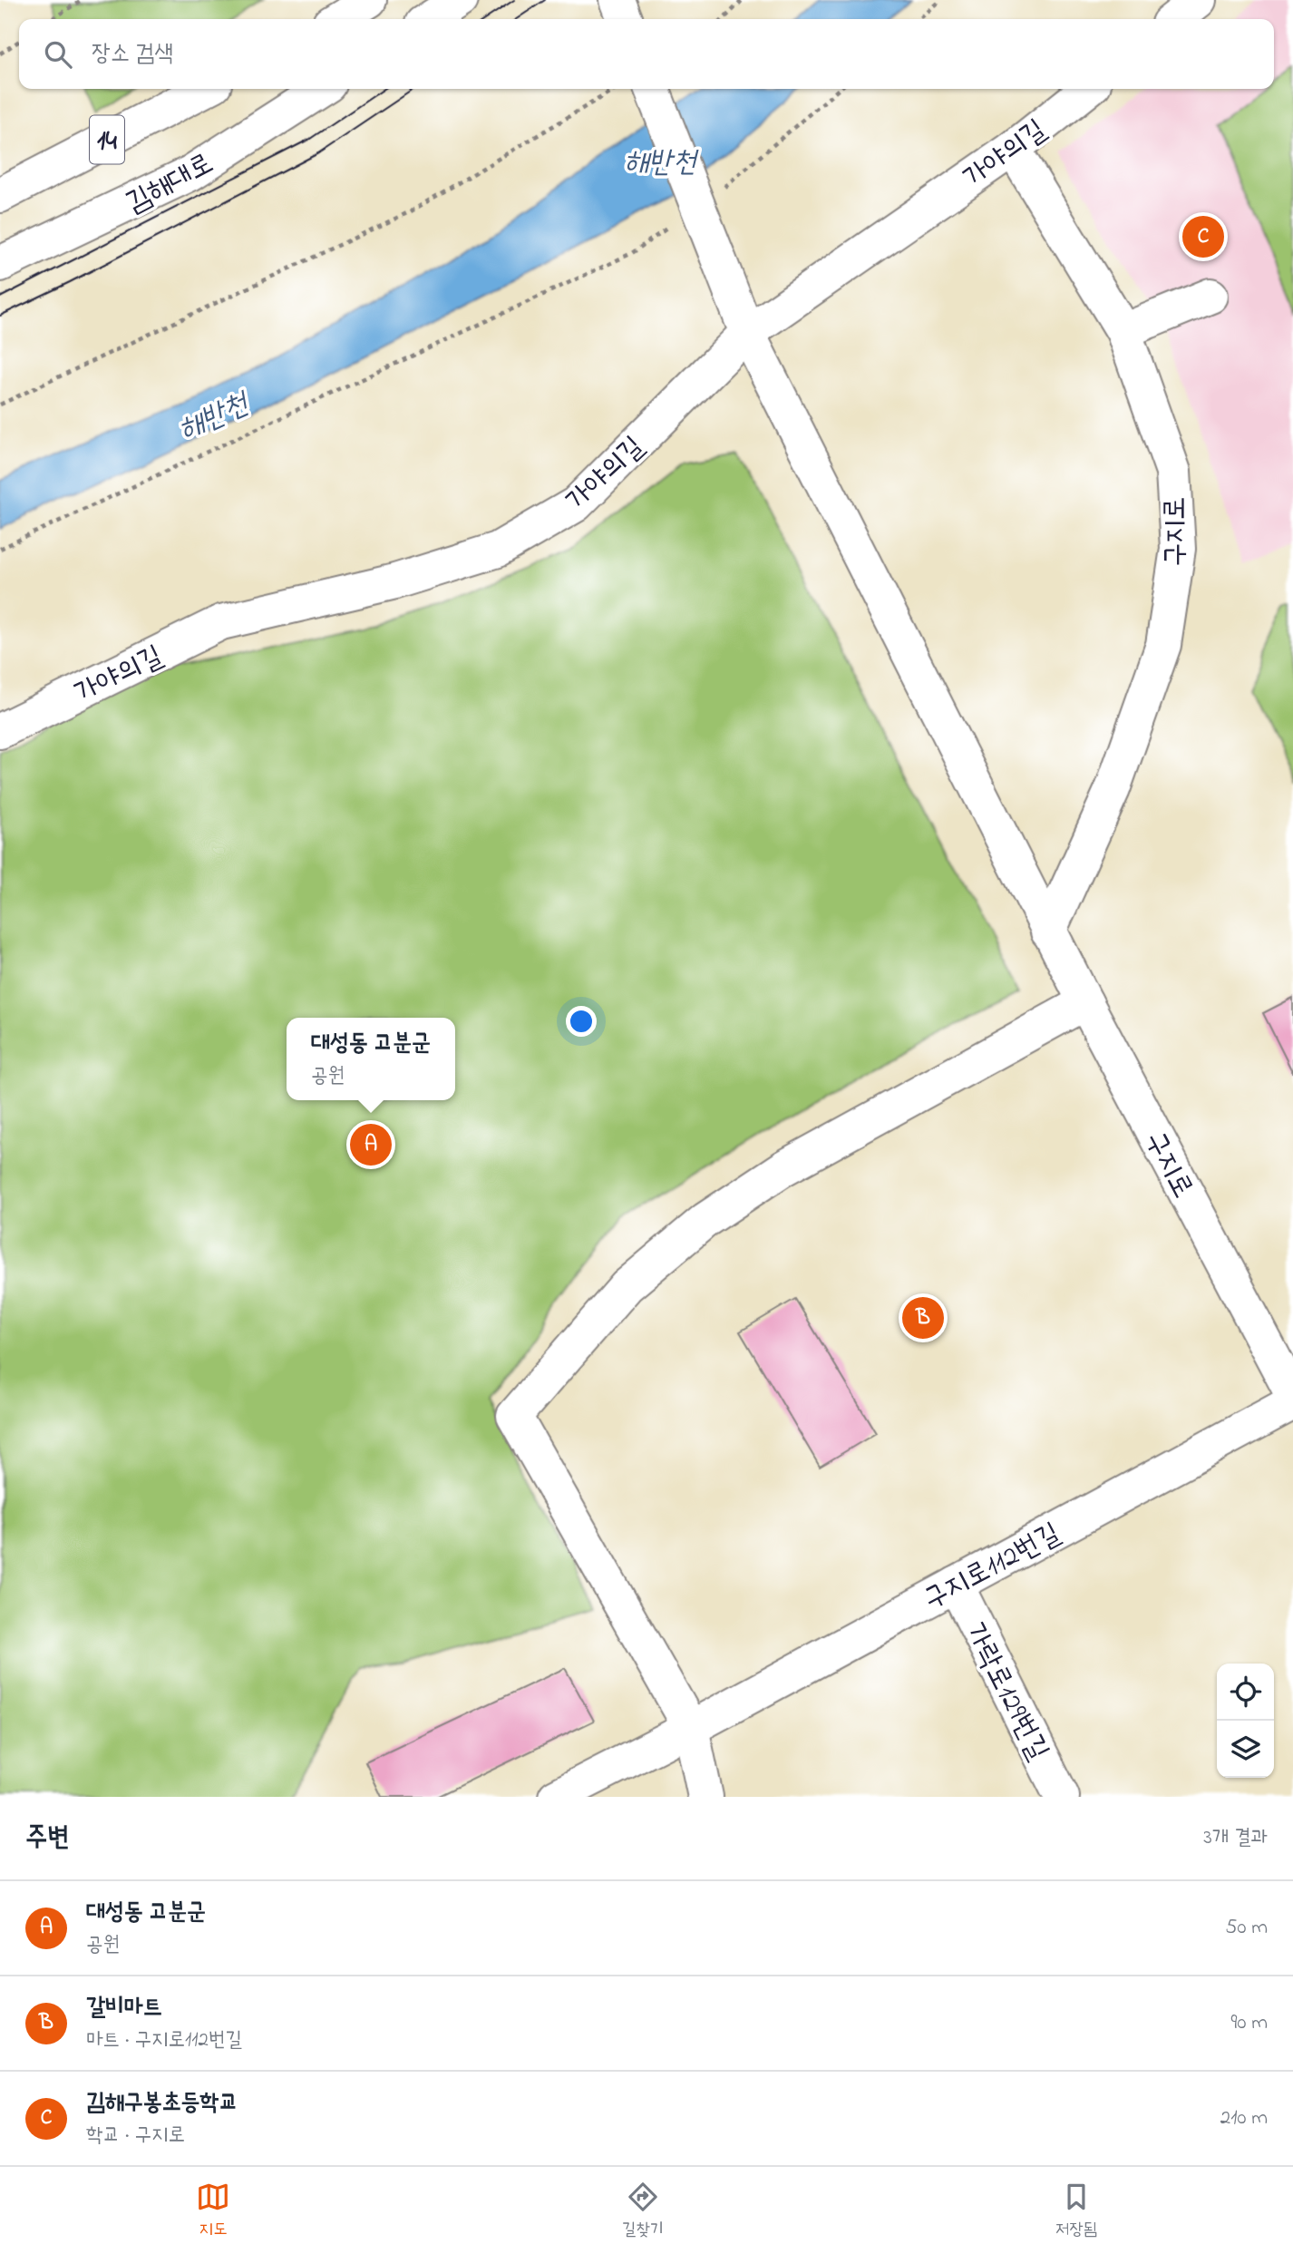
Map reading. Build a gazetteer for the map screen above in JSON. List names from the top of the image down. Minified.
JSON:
{"streets":{"street":["14","가야의길","김해대로","구지로","구지로112번길","가락로129번길"]},"crossings":[["가야의길","구지로"],["구지로112번길","가락로129번길"]],"water":["해반천"],"page":{"search":"장소 검색","pins":["C","A","B"],"popup":["대성동 고분군","공원"],"heading":["주변","3개 결과"],"list":[{"mark":"A","name":"대성동 고분군","note":"공원","value":"50 m"},{"mark":"B","name":"갈비마트","note":"마트 · 구지로112번길","value":"90 m"},{"mark":"C","name":"김해구봉초등학교","note":"학교 · 구지로","value":"210 m"}],"nav":["지도","길찾기","저장됨"]}}
